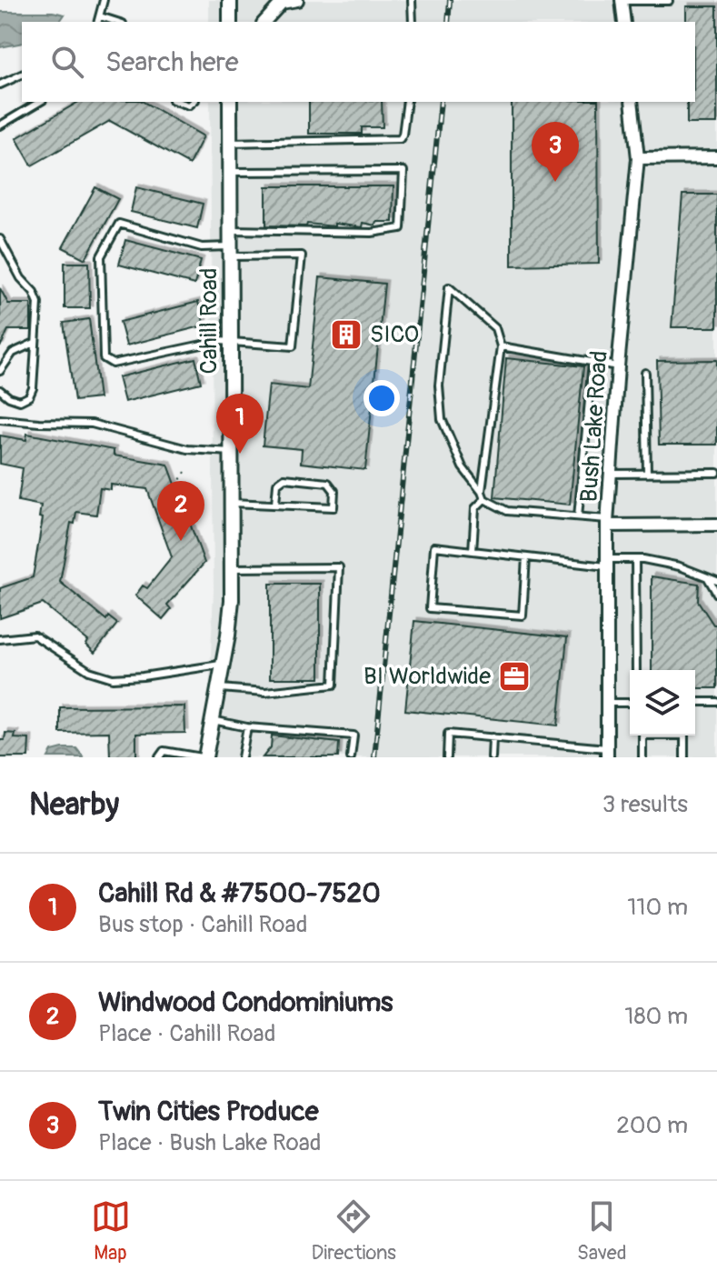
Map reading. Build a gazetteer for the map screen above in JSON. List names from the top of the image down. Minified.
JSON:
{"streets":{"street":["Cahill Road","Bush Lake Road"]},"places":{"building":["SICO"],"office":["BI Worldwide"]},"page":{"search":"Search here","pins":["3","1","2"],"heading":["Nearby","3 results"],"list":[{"mark":"1","name":"Cahill Rd & #7500-7520","note":"Bus stop · Cahill Road","value":"110 m"},{"mark":"2","name":"Windwood Condominiums","note":"Place · Cahill Road","value":"180 m"},{"mark":"3","name":"Twin Cities Produce","note":"Place · Bush Lake Road","value":"200 m"}],"nav":["Map","Directions","Saved"]}}
